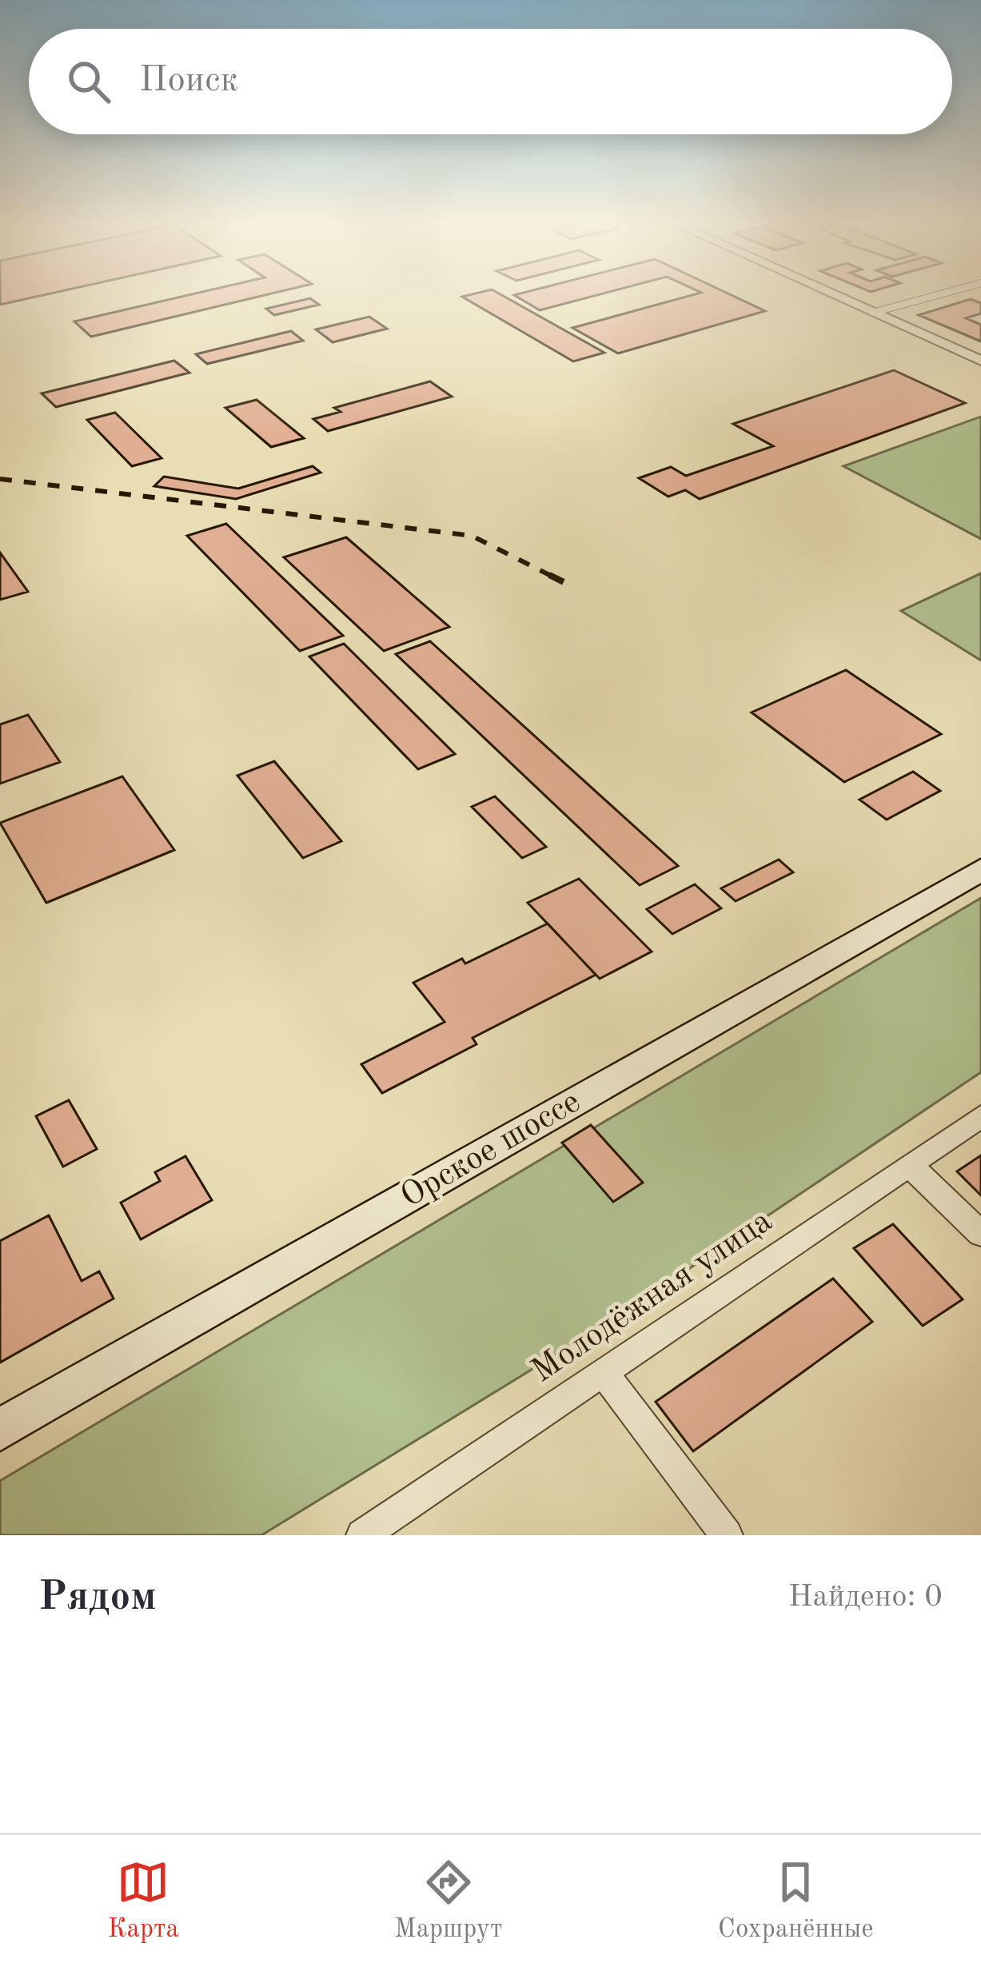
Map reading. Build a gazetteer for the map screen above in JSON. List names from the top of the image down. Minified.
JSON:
{"streets":{"main road":["Орское шоссе"],"street":["Молодёжная улица"]},"page":{"search":"Поиск","heading":["Рядом","Найдено: 0"],"nav":["Карта","Маршрут","Сохранённые"]}}
